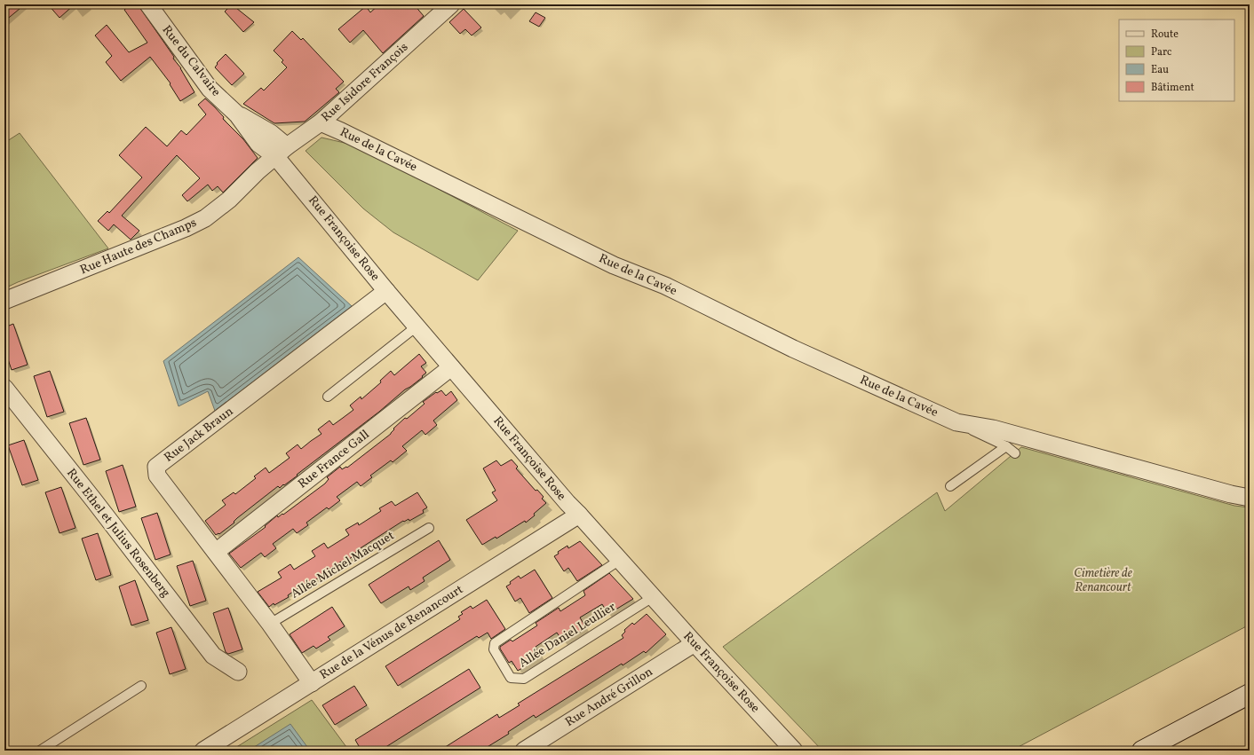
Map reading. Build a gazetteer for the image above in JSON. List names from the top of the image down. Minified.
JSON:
{"streets":{"street":["Rue du Calvaire","Rue Isidore François","Rue de la Cavée","Rue Françoise Rose","Rue Haute des Champs","Rue Jack Braun","Rue France Gall","Rue Ethel et Julius Rosenberg","Rue de la Vénus de Renancourt","Rue André Grillon"],"lane":["Allée Michel Macquet","Allée Daniel Leullier"]},"crossings":[["Rue du Calvaire","Rue Isidore François"],["Rue du Calvaire","Rue Françoise Rose"],["Rue du Calvaire","Rue Haute des Champs"],["Rue Isidore François","Rue de la Cavée"],["Rue Isidore François","Rue Françoise Rose"],["Rue Isidore François","Rue Haute des Champs"],["Rue Françoise Rose","Rue Haute des Champs"],["Rue Françoise Rose","Rue Jack Braun"],["Rue Françoise Rose","Rue France Gall"],["Rue Françoise Rose","Rue de la Vénus de Renancourt"],["Rue Françoise Rose","Allée Daniel Leullier"],["Rue Françoise Rose","Rue André Grillon"],["Rue Jack Braun","Rue France Gall"],["Rue Jack Braun","Allée Michel Macquet"],["Rue Jack Braun","Rue de la Vénus de Renancourt"]],"parks":["Cimetière de Renancourt"],"legend":["Route","Parc","Eau","Bâtiment"]}
